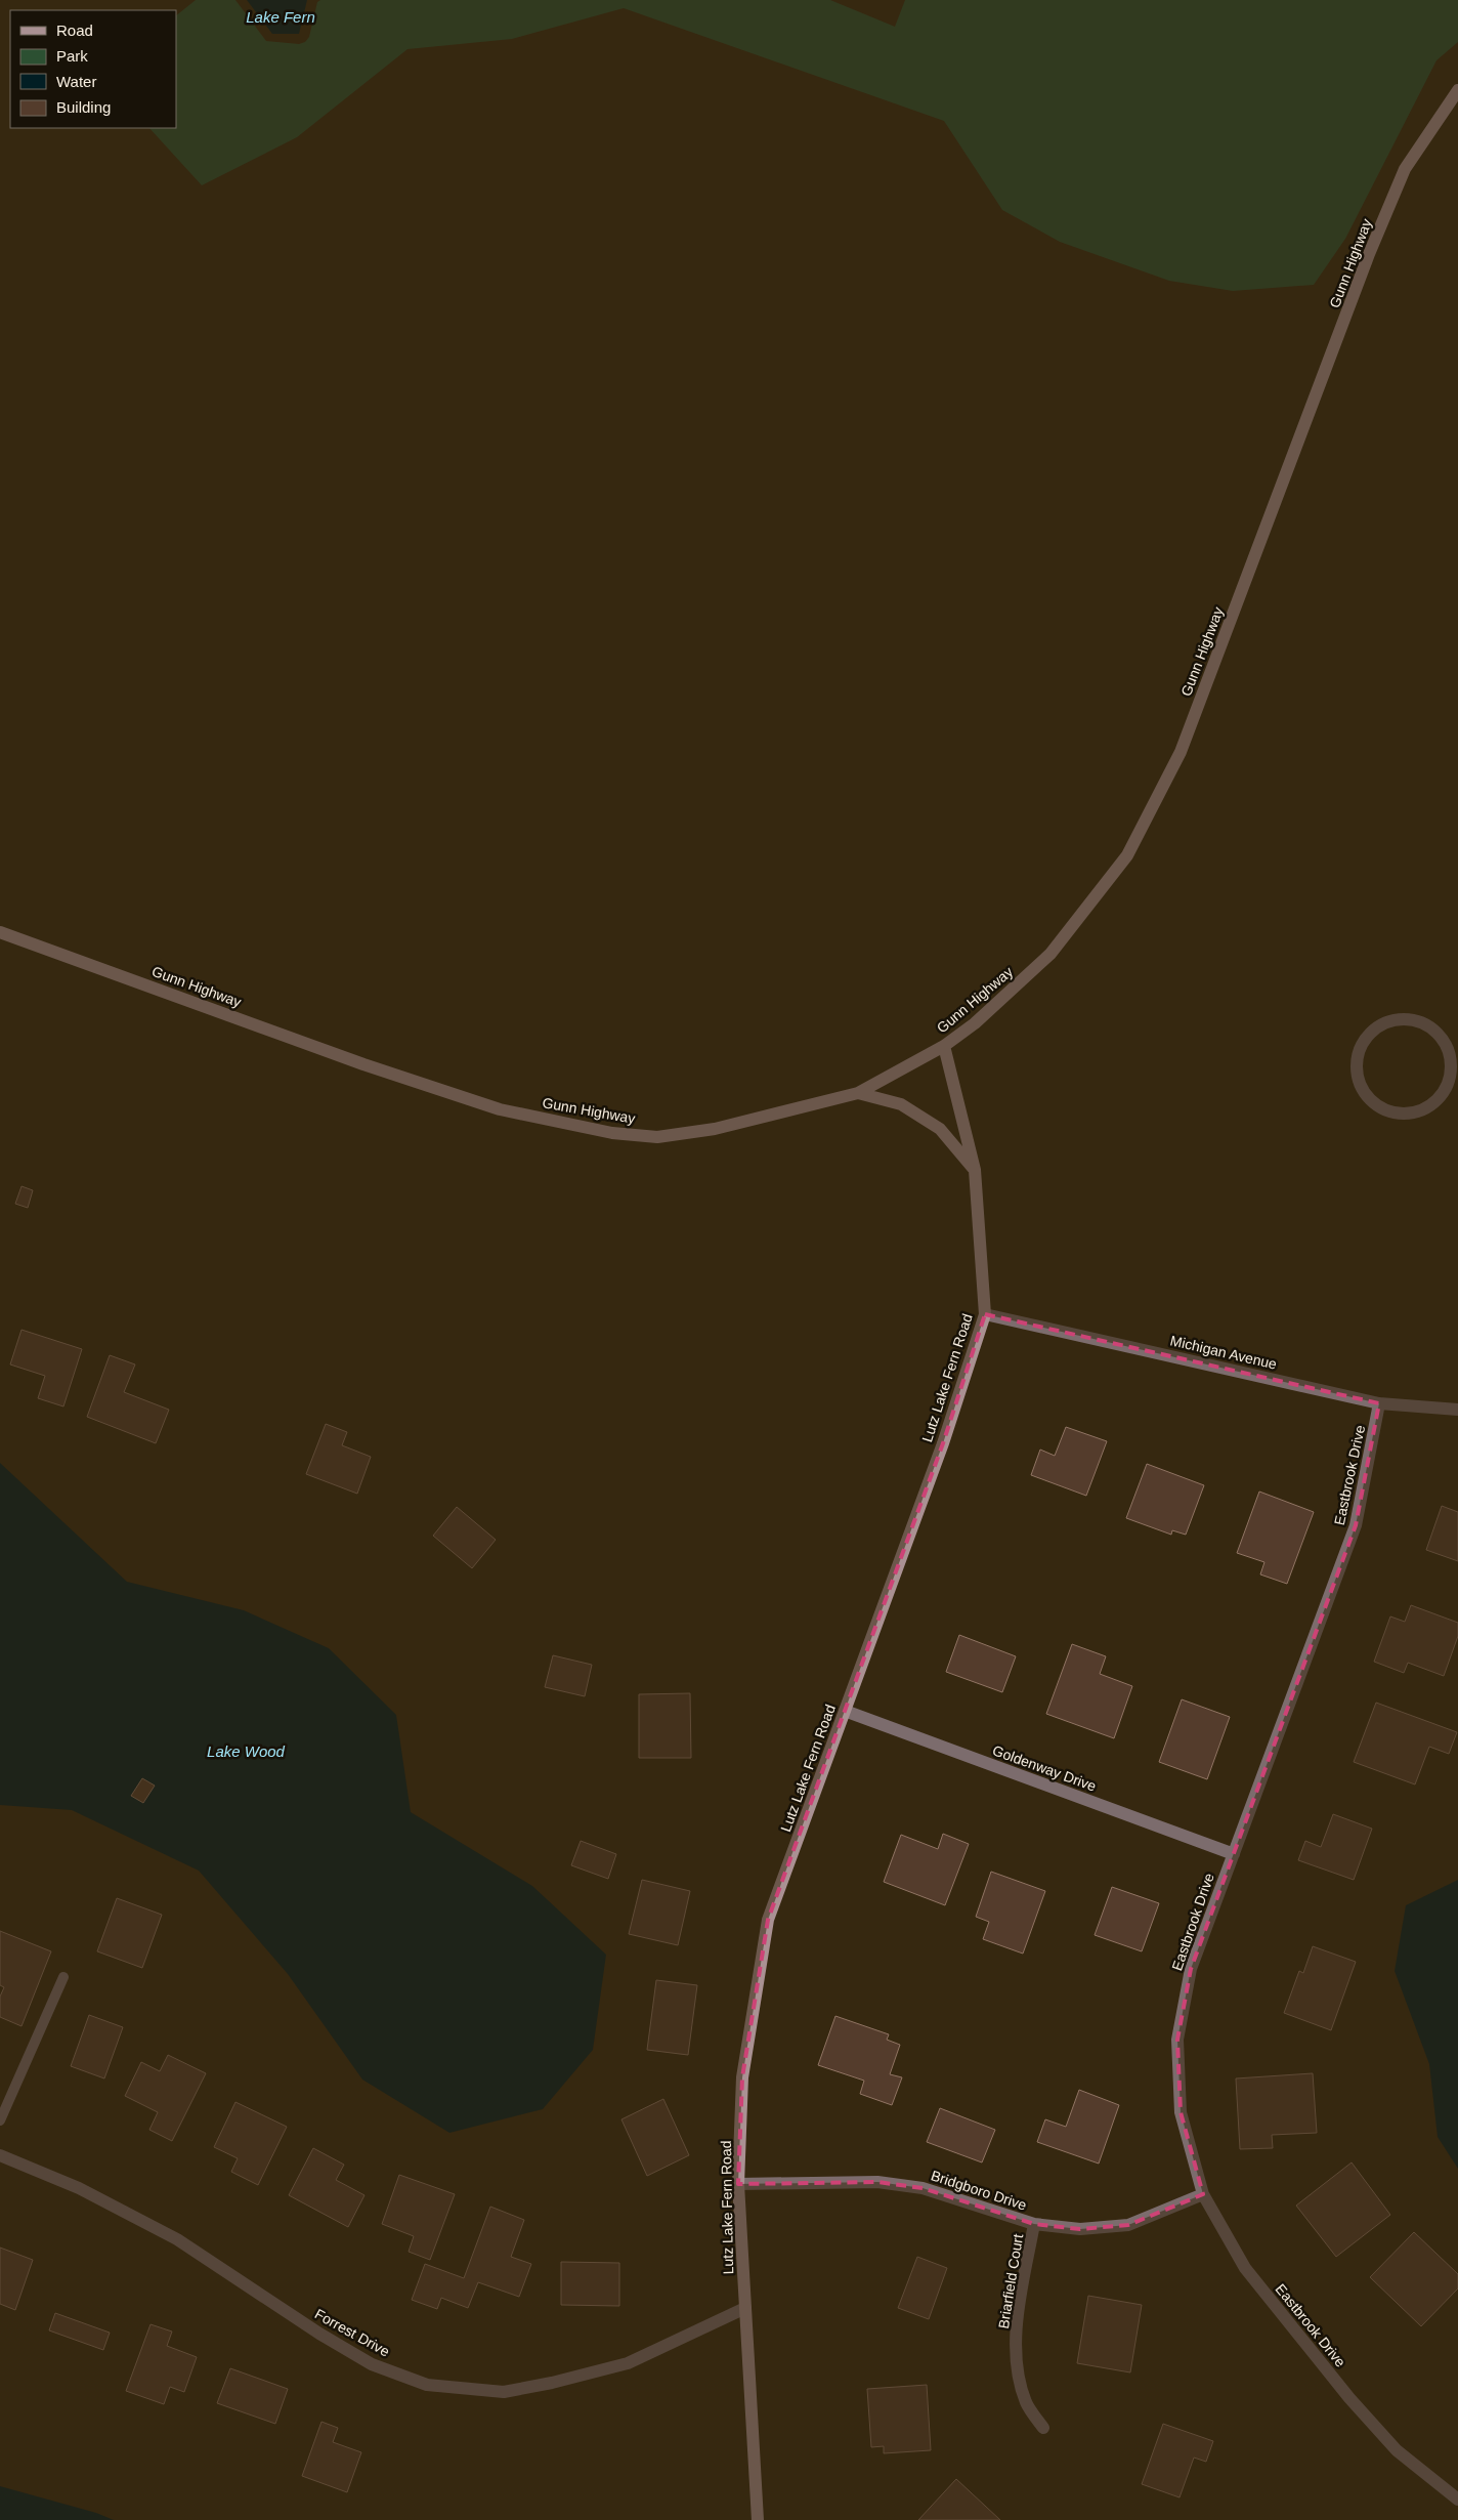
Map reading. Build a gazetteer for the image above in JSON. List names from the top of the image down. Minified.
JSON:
{"streets":{"main road":["Gunn Highway","Lutz Lake Fern Road"],"street":["Michigan Avenue","Eastbrook Drive","Goldenway Drive","Bridgboro Drive","Briarfield Court","Forrest Drive"]},"crossings":[["Gunn Highway","Lutz Lake Fern Road"],["Michigan Avenue","Lutz Lake Fern Road"],["Michigan Avenue","Eastbrook Drive"],["Lutz Lake Fern Road","Goldenway Drive"],["Lutz Lake Fern Road","Bridgboro Drive"],["Lutz Lake Fern Road","Forrest Drive"],["Eastbrook Drive","Goldenway Drive"],["Eastbrook Drive","Bridgboro Drive"],["Bridgboro Drive","Briarfield Court"]],"water":["Lake Fern","Lake Wood"],"legend":["Road","Park","Water","Building"]}
